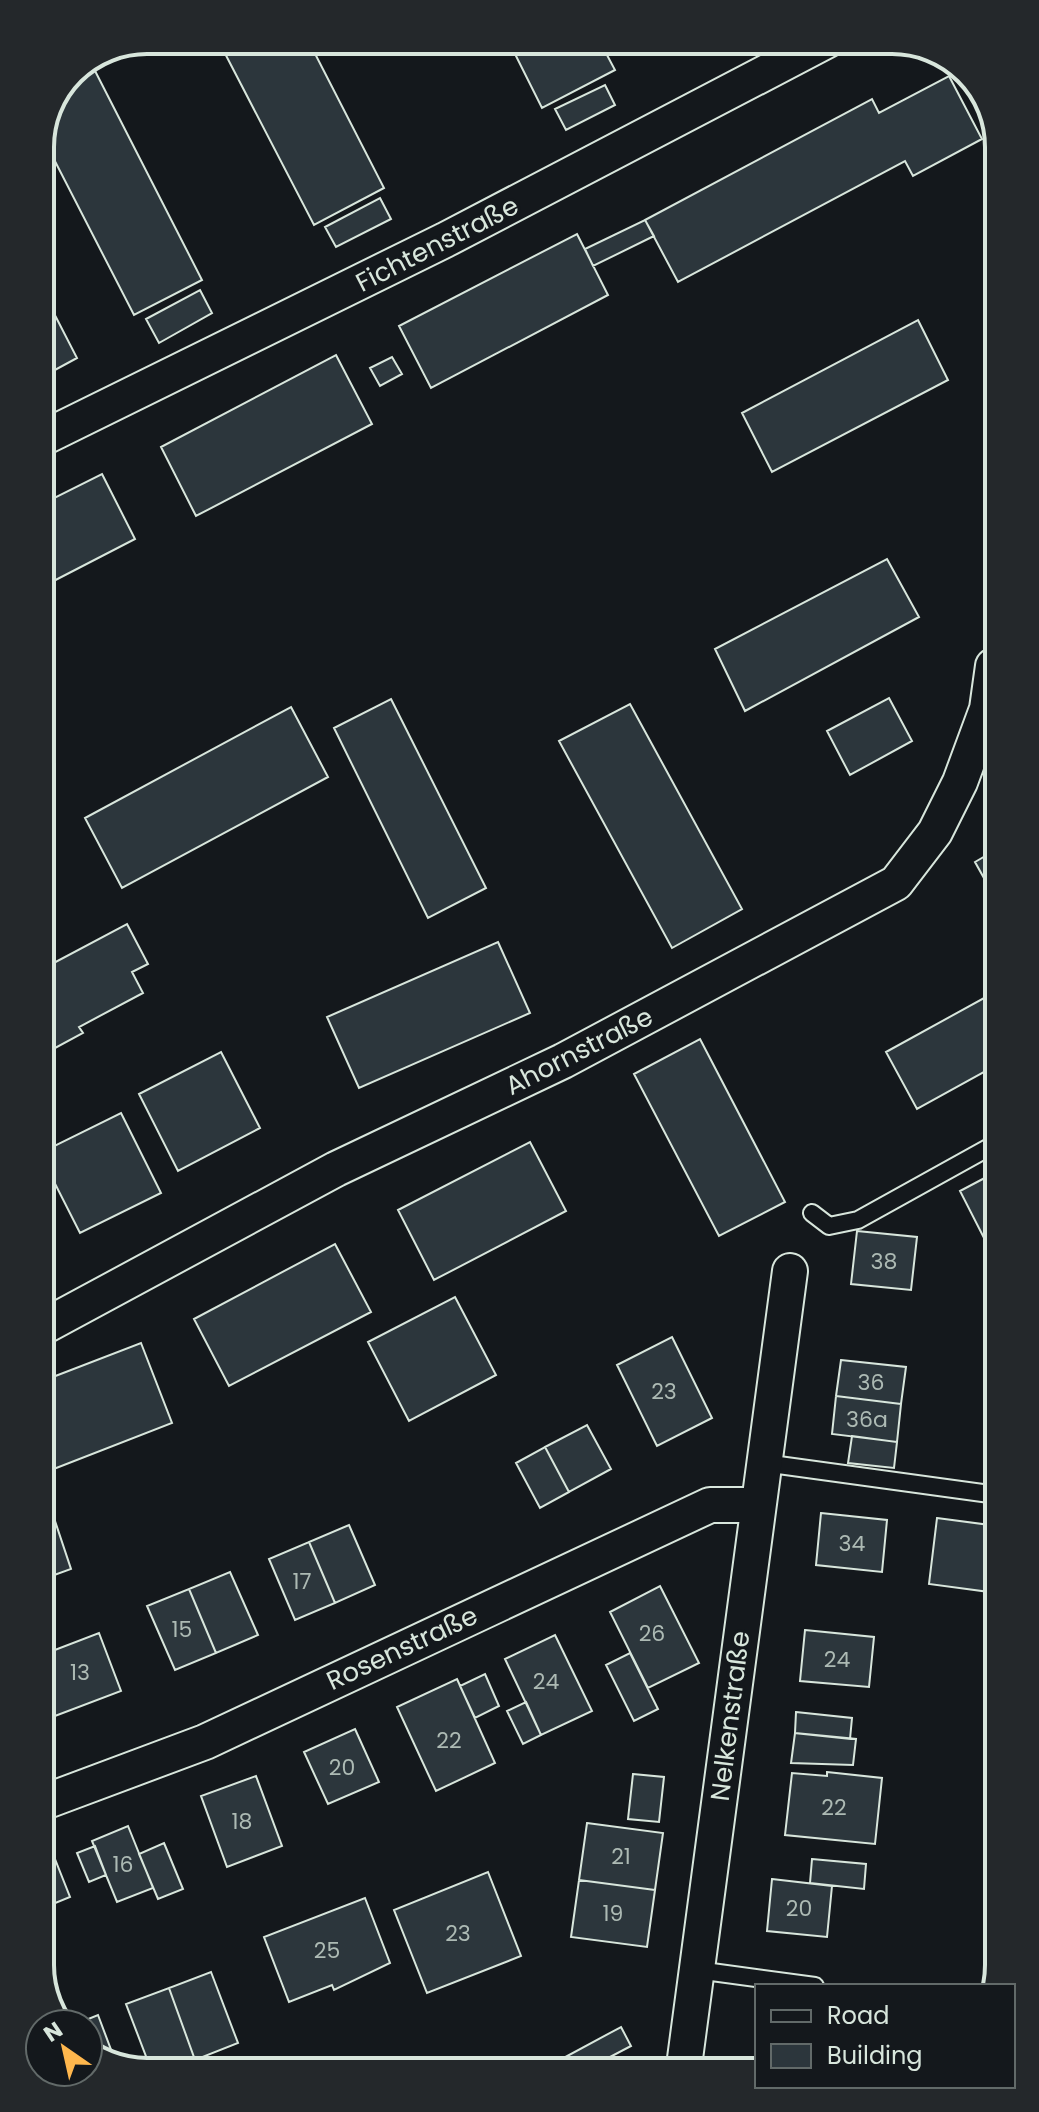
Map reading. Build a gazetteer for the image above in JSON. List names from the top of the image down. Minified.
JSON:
{"streets":{"street":["Fichtenstraße","Ahornstraße","Rosenstraße","Nelkenstraße"]},"crossings":[["Rosenstraße","Nelkenstraße"]],"house_numbers":["38","36","23","36a","34","17","15","26","24","13","24","22","20","22","18","21","16","20","19","23","25"],"legend":["Road","Building"],"north":"top left"}
